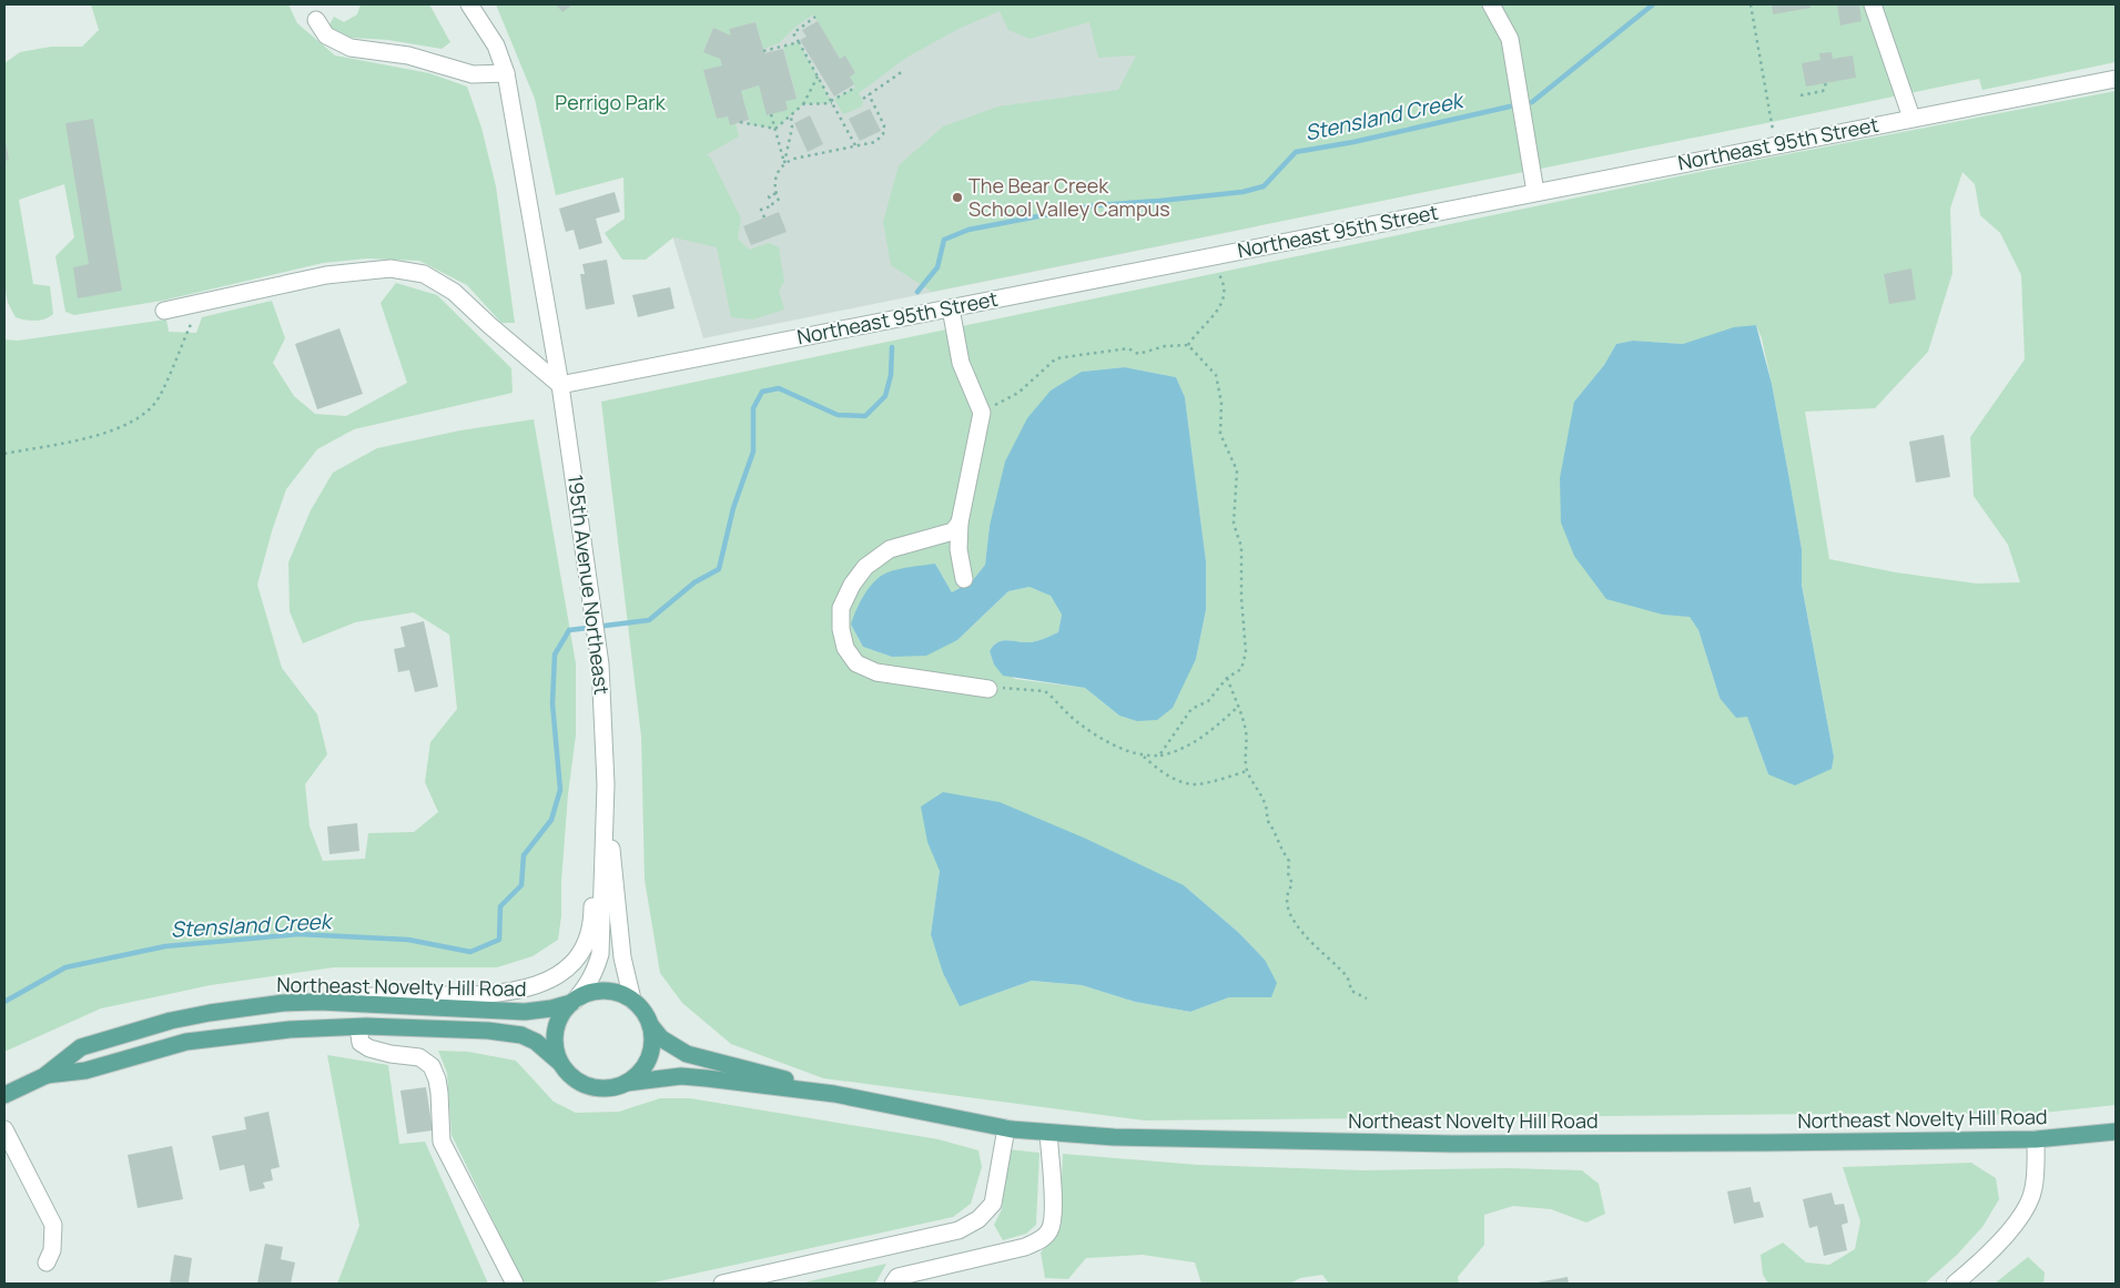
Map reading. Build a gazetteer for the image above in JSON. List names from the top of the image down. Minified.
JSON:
{"streets":{"main road":["Northeast Novelty Hill Road"],"street":["Northeast 95th Street","195th Avenue Northeast"]},"crossings":[["Northeast 95th Street","195th Avenue Northeast"]],"water":["Stensland Creek"],"parks":["Perrigo Park"],"places":["The Bear Creek School Valley Campus"]}
